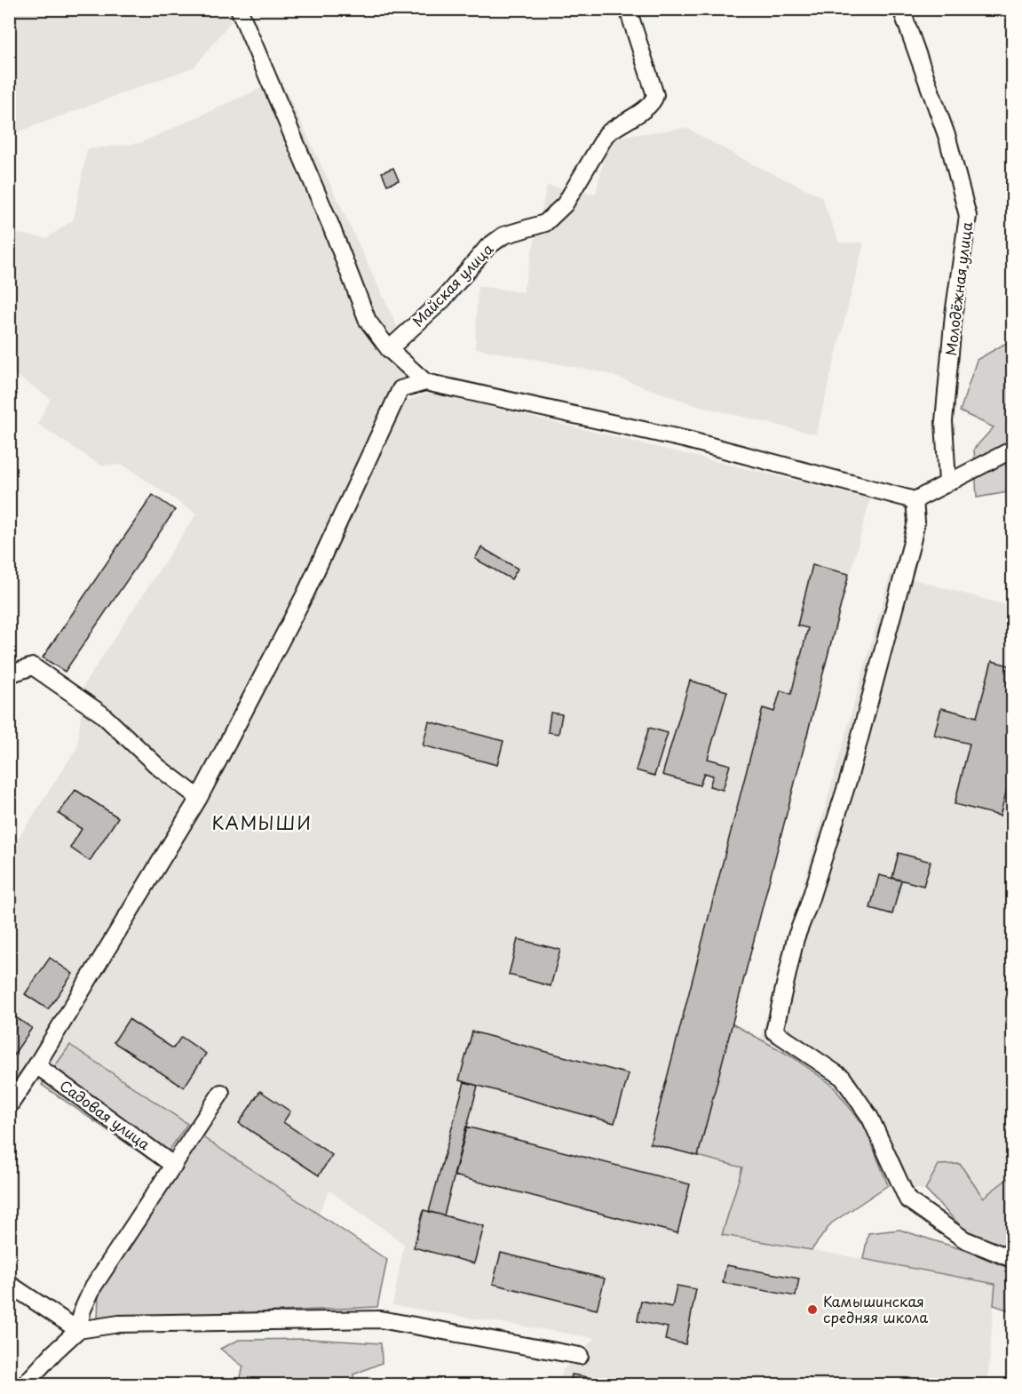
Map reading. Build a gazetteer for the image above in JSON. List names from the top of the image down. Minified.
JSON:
{"streets":{"street":["Майская улица","Молодёжная улица","Садовая улица"]},"districts":["КАМЫШИ"],"places":["Камышинская средняя школа"]}
